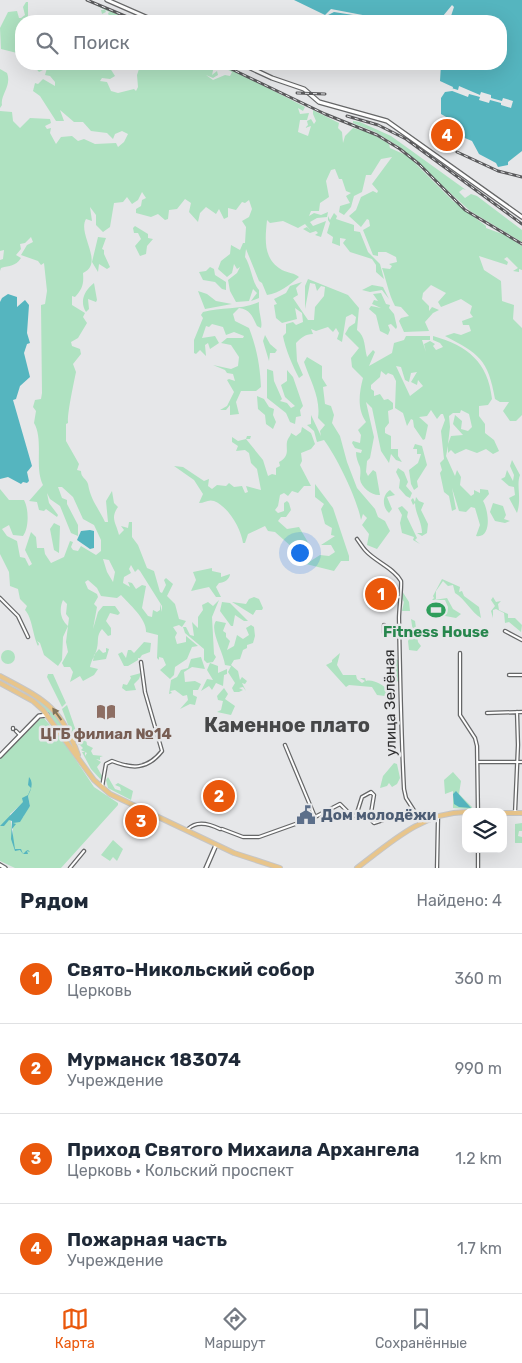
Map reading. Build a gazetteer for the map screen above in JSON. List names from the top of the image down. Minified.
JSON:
{"streets":{"street":["улица Зелёная"]},"districts":["Каменное плато"],"places":{"sports":["Fitness House"],"library":["ЦГБ филиал №14"],"public building":["Дом молодёжи"]},"page":{"search":"Поиск","pins":["4","1","2","3"],"heading":["Рядом","Найдено: 4"],"list":[{"mark":"1","name":"Свято-Никольский собор","note":"Церковь","value":"360 m"},{"mark":"2","name":"Мурманск 183074","note":"Учреждение","value":"990 m"},{"mark":"3","name":"Приход Святого Михаила Архангела","note":"Церковь · Кольский проспект","value":"1.2 km"},{"mark":"4","name":"Пожарная часть","note":"Учреждение","value":"1.7 km"}],"nav":["Карта","Маршрут","Сохранённые"]}}
